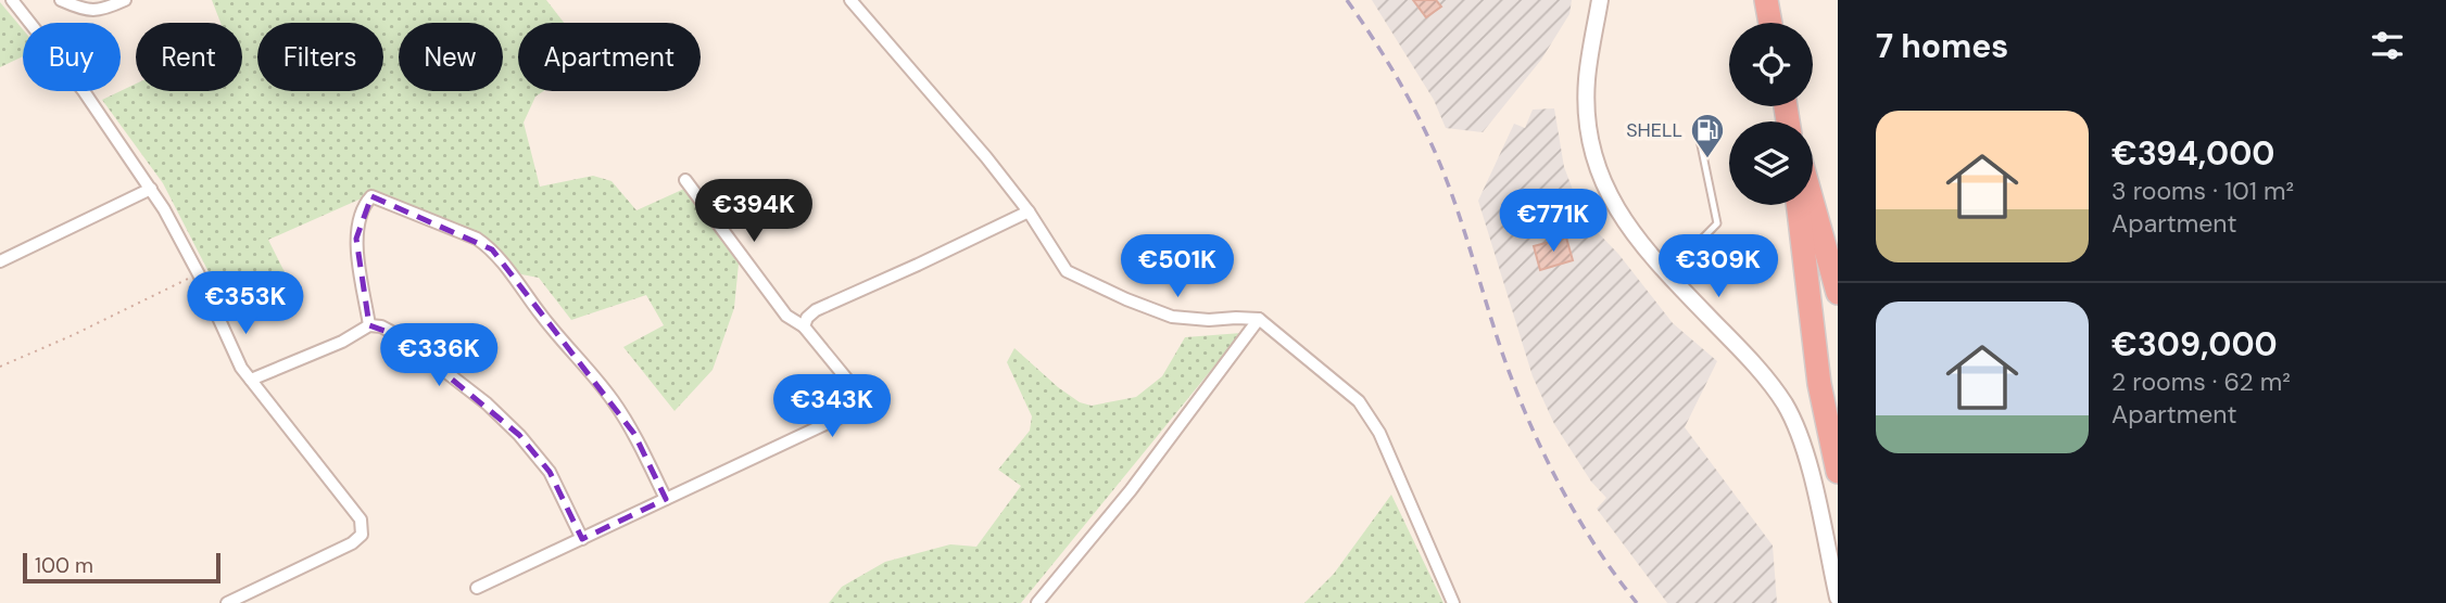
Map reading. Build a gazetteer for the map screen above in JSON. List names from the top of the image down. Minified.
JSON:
{"places":{"fuel station":["SHELL"]},"scale_bar":"100 m","page":{"heading":"7 homes","chip":["Buy","Rent","Filters","New","Apartment"],"list":[{"name":"€394,000","note":"3 rooms · 101 m² · Apartment"},{"name":"€309,000","note":"2 rooms · 62 m² · Apartment"}],"price":["€394K","€771K","€501K","€309K","€353K","€336K","€343K"],"scale":"100 m"}}
